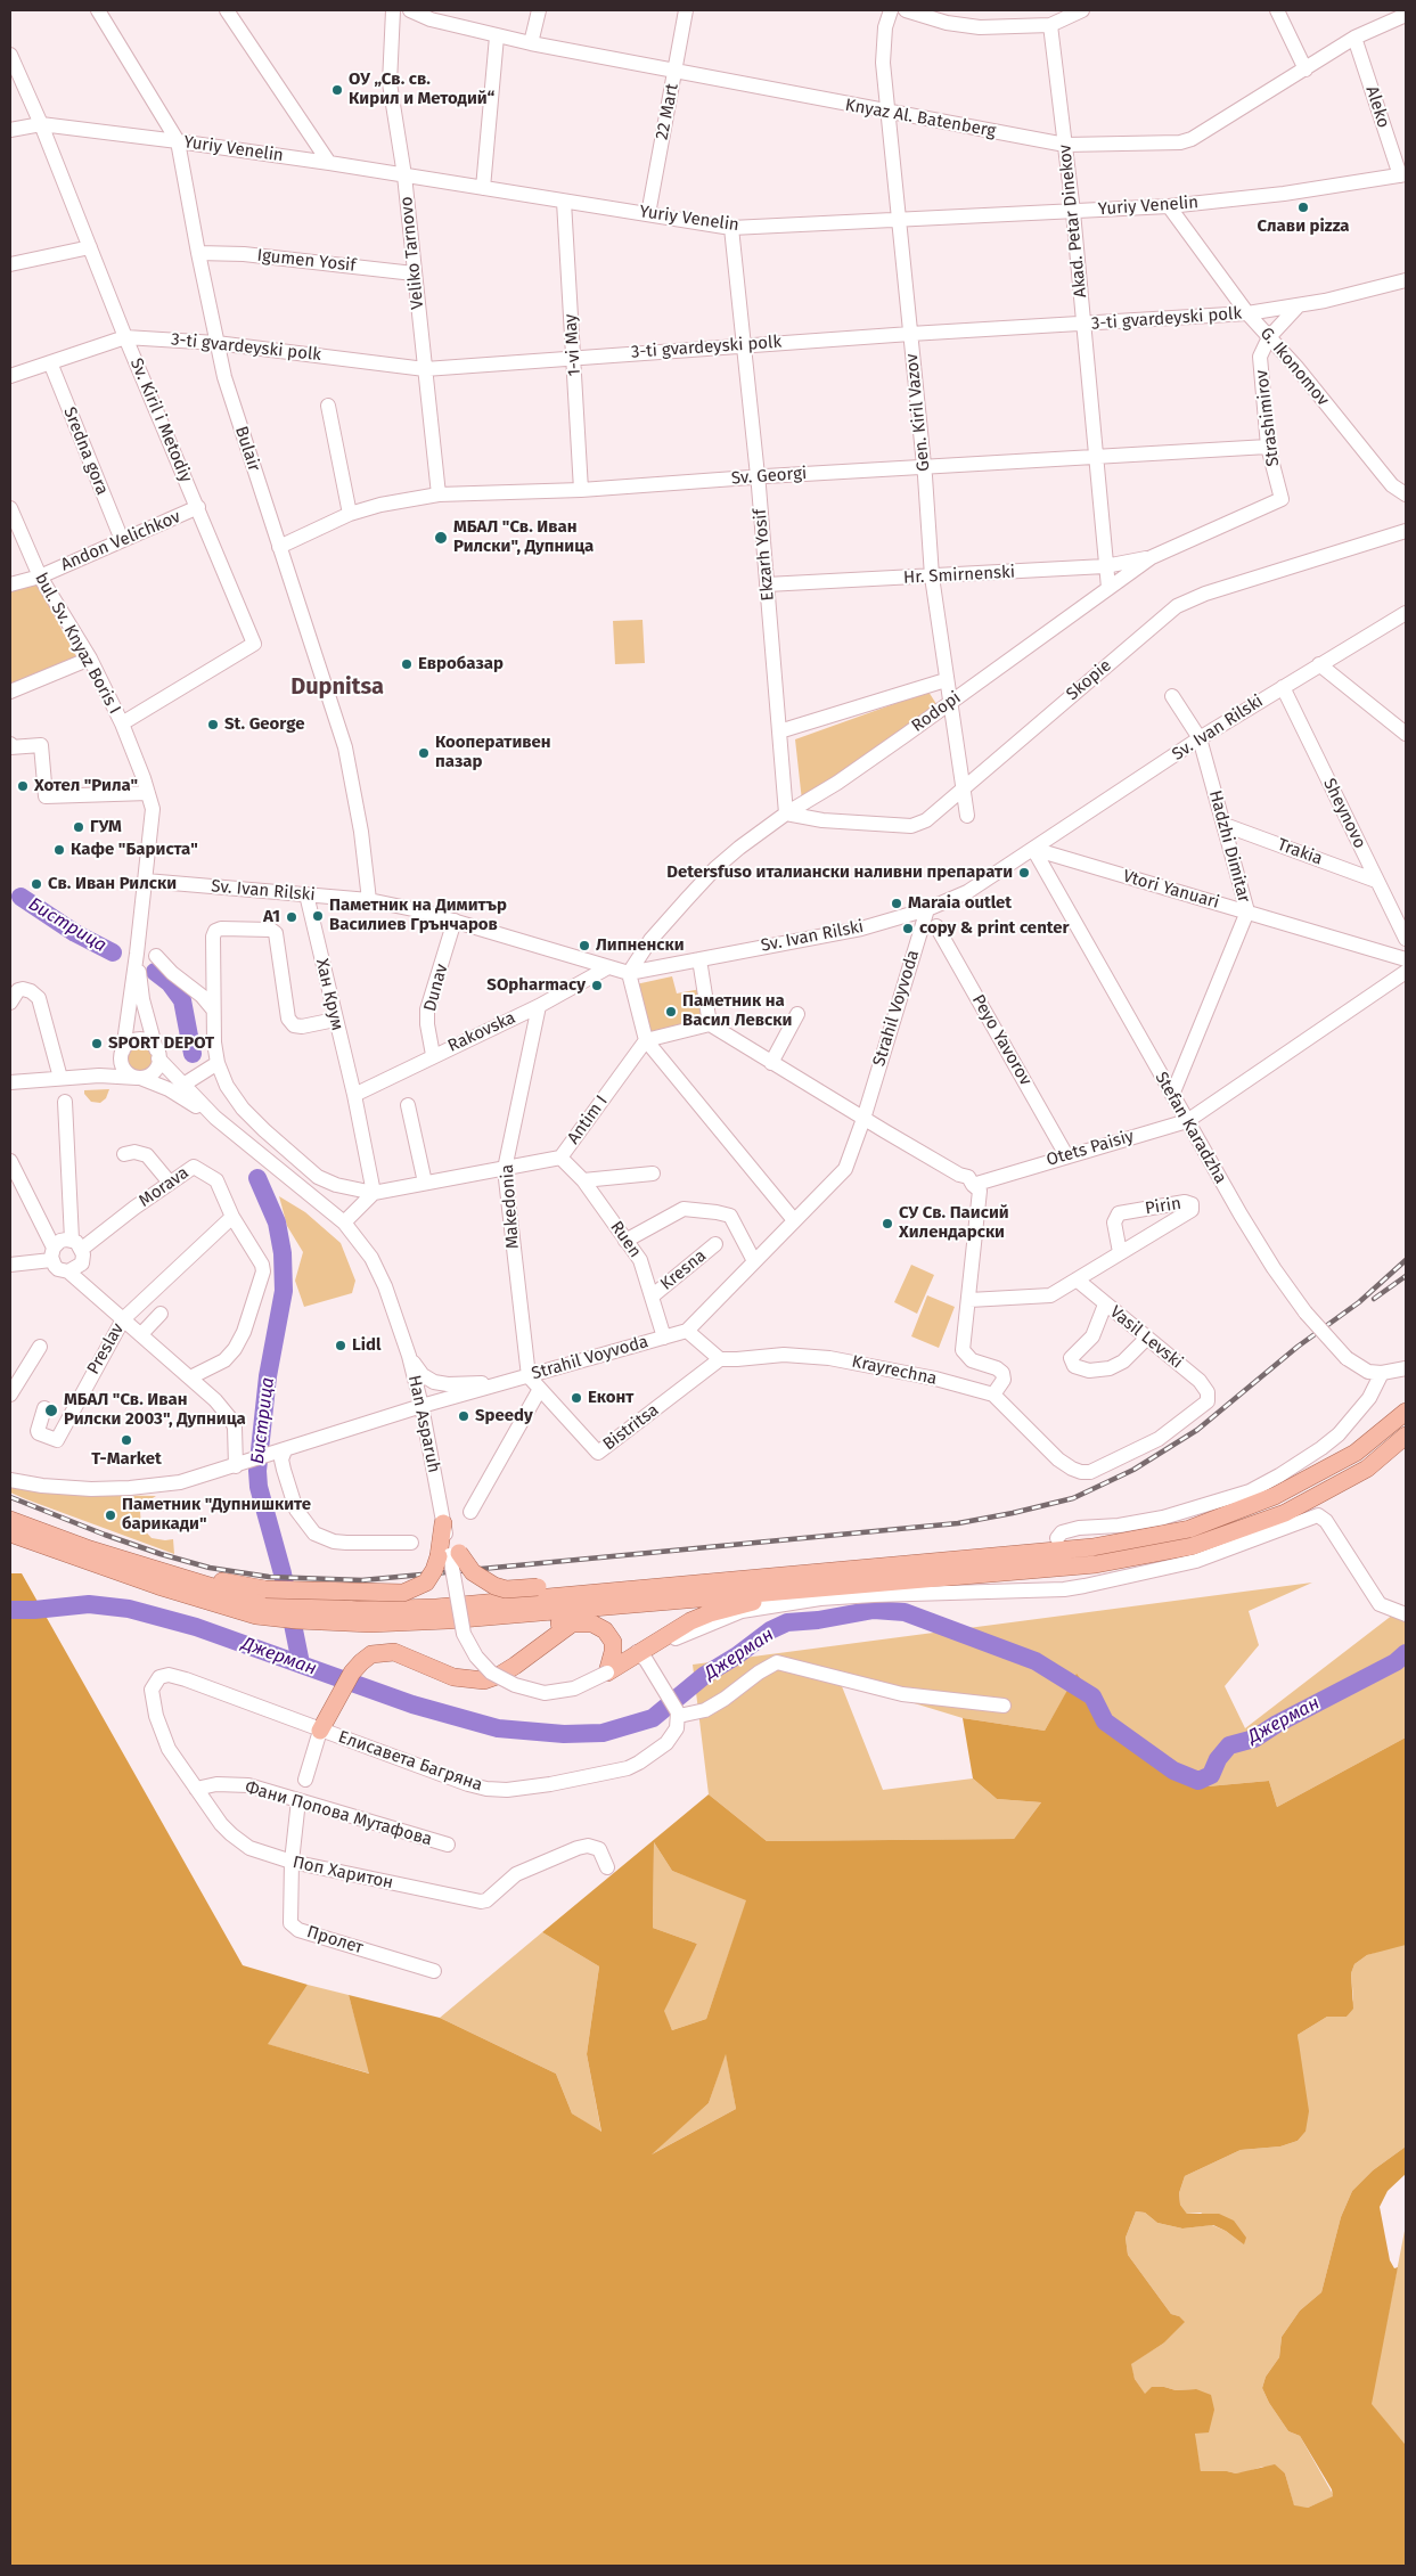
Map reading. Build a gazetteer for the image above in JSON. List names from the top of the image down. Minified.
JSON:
{"streets":{"street":["Aleko","22 Mart","Knyaz Al. Batenberg","Yuriy Venelin","Akad. Petar Dinekov","Veliko Tarnovo","Igumen Yosif","3-ti gvardeyski polk","1-vi May","G. Ikonomov","Gen. Kiril Vazov","Strashimirov","Sv. Kiril i Metodiy","Bulair","Sredna gora","Sv. Georgi","Andon Velichkov","Ekzarh Yosif","Hr. Smirnenski","bul. Sv. Knyaz Boris I","Skopie","Rodopi","Sv. Ivan Rilski","Sheynovo","Hadzhi Dimitar","Trakia","Vtori Yanuari","Dunav","Хан Крум","Strahil Voyvoda","Rakovska","Peyo Yavorov","Antim I","Stefan Karadzha","Otets Paisiy","Morava","Makedonia","Pirin","Ruen","Kresna","Vasil Levski","Preslav","Krayrechna","Han Asparuh","Bistritsa","Елисавета Багряна","Фани Попова Мутафова","Поп Харитон","Пролет"]},"crossings":[["Aleko","Knyaz Al. Batenberg"],["Aleko","Yuriy Venelin"],["22 Mart","Knyaz Al. Batenberg"],["22 Mart","Yuriy Venelin"],["Knyaz Al. Batenberg","Akad. Petar Dinekov"],["Knyaz Al. Batenberg","Gen. Kiril Vazov"],["Yuriy Venelin","Akad. Petar Dinekov"],["Yuriy Venelin","Veliko Tarnovo"],["Yuriy Venelin","1-vi May"],["Yuriy Venelin","G. Ikonomov"],["Yuriy Venelin","Gen. Kiril Vazov"],["Yuriy Venelin","Sv. Kiril i Metodiy"],["Yuriy Venelin","Bulair"],["Yuriy Venelin","Ekzarh Yosif"],["Akad. Petar Dinekov","3-ti gvardeyski polk"],["Akad. Petar Dinekov","Sv. Georgi"],["Akad. Petar Dinekov","Hr. Smirnenski"],["Akad. Petar Dinekov","Rodopi"],["Veliko Tarnovo","Igumen Yosif"],["Veliko Tarnovo","3-ti gvardeyski polk"],["Veliko Tarnovo","Sv. Georgi"],["Igumen Yosif","Bulair"],["3-ti gvardeyski polk","1-vi May"],["3-ti gvardeyski polk","G. Ikonomov"],["3-ti gvardeyski polk","Gen. Kiril Vazov"],["3-ti gvardeyski polk","Sv. Kiril i Metodiy"],["3-ti gvardeyski polk","Bulair"],["3-ti gvardeyski polk","Sredna gora"],["3-ti gvardeyski polk","Ekzarh Yosif"],["1-vi May","Sv. Georgi"],["G. Ikonomov","Strashimirov"],["Gen. Kiril Vazov","Sv. Georgi"],["Gen. Kiril Vazov","Hr. Smirnenski"],["Gen. Kiril Vazov","Skopie"],["Gen. Kiril Vazov","Rodopi"],["Strashimirov","Sv. Georgi"],["Strashimirov","Rodopi"],["Sv. Kiril i Metodiy","Andon Velichkov"],["Sv. Kiril i Metodiy","bul. Sv. Knyaz Boris I"],["Bulair","Sv. Georgi"],["Bulair","Sv. Ivan Rilski"],["Sredna gora","Andon Velichkov"],["Sv. Georgi","Ekzarh Yosif"],["Andon Velichkov","bul. Sv. Knyaz Boris I"],["Ekzarh Yosif","Hr. Smirnenski"],["Ekzarh Yosif","Skopie"],["Ekzarh Yosif","Rodopi"],["Hr. Smirnenski","Rodopi"],["bul. Sv. Knyaz Boris I","Sv. Ivan Rilski"],["bul. Sv. Knyaz Boris I","Han Asparuh"],["Skopie","Rodopi"],["Rodopi","Sv. Ivan Rilski"],["Sv. Ivan Rilski","Sheynovo"],["Sv. Ivan Rilski","Hadzhi Dimitar"],["Sv. Ivan Rilski","Vtori Yanuari"],["Sv. Ivan Rilski","Dunav"],["Sv. Ivan Rilski","Хан Крум"],["Sv. Ivan Rilski","Strahil Voyvoda"],["Sv. Ivan Rilski","Rakovska"],["Sv. Ivan Rilski","Stefan Karadzha"],["Sv. Ivan Rilski","Han Asparuh"],["Sheynovo","Trakia"],["Hadzhi Dimitar","Trakia"],["Hadzhi Dimitar","Vtori Yanuari"],["Hadzhi Dimitar","Stefan Karadzha"],["Vtori Yanuari","Stefan Karadzha"],["Dunav","Rakovska"],["Хан Крум","Rakovska"],["Хан Крум","Antim I"],["Strahil Voyvoda","Makedonia"],["Strahil Voyvoda","Ruen"],["Strahil Voyvoda","Han Asparuh"],["Strahil Voyvoda","Bistritsa"],["Rakovska","Makedonia"],["Peyo Yavorov","Otets Paisiy"],["Antim I","Makedonia"],["Antim I","Ruen"],["Stefan Karadzha","Otets Paisiy"],["Morava","Preslav"],["Makedonia","Bistritsa"],["Pirin","Vasil Levski"],["Ruen","Kresna"],["Vasil Levski","Krayrechna"],["Krayrechna","Bistritsa"],["Елисавета Багряна","Поп Харитон"],["Фани Попова Мутафова","Поп Харитон"],["Фани Попова Мутафова","Пролет"],["Поп Харитон","Пролет"]],"districts":["Dupnitsa"],"water":["Бистрица","Джерман"],"places":["ОУ „Св. св. Кирил и Методий“","Слави pizza","МБАЛ \"Св. Иван Рилски\", Дупница","Евробазар","St. George","Кооперативен пазар","Хотел \"Рила\"","ГУМ","Кафе \"Бариста\"","Detersfuso италиански наливни препарати","Св. Иван Рилски","Maraia outlet","Паметник на Димитър Василиев Грънчаров","A1","copy & print center","Липненски","SOpharmacy","Паметник на Васил Левски","SPORT DEPOT","СУ Св. Паисий Хилендарски","Lidl","Еконт","МБАЛ \"Св. Иван Рилски 2003\", Дупница","Speedy","T-Market","Паметник \"Дупнишките барикади\""]}
